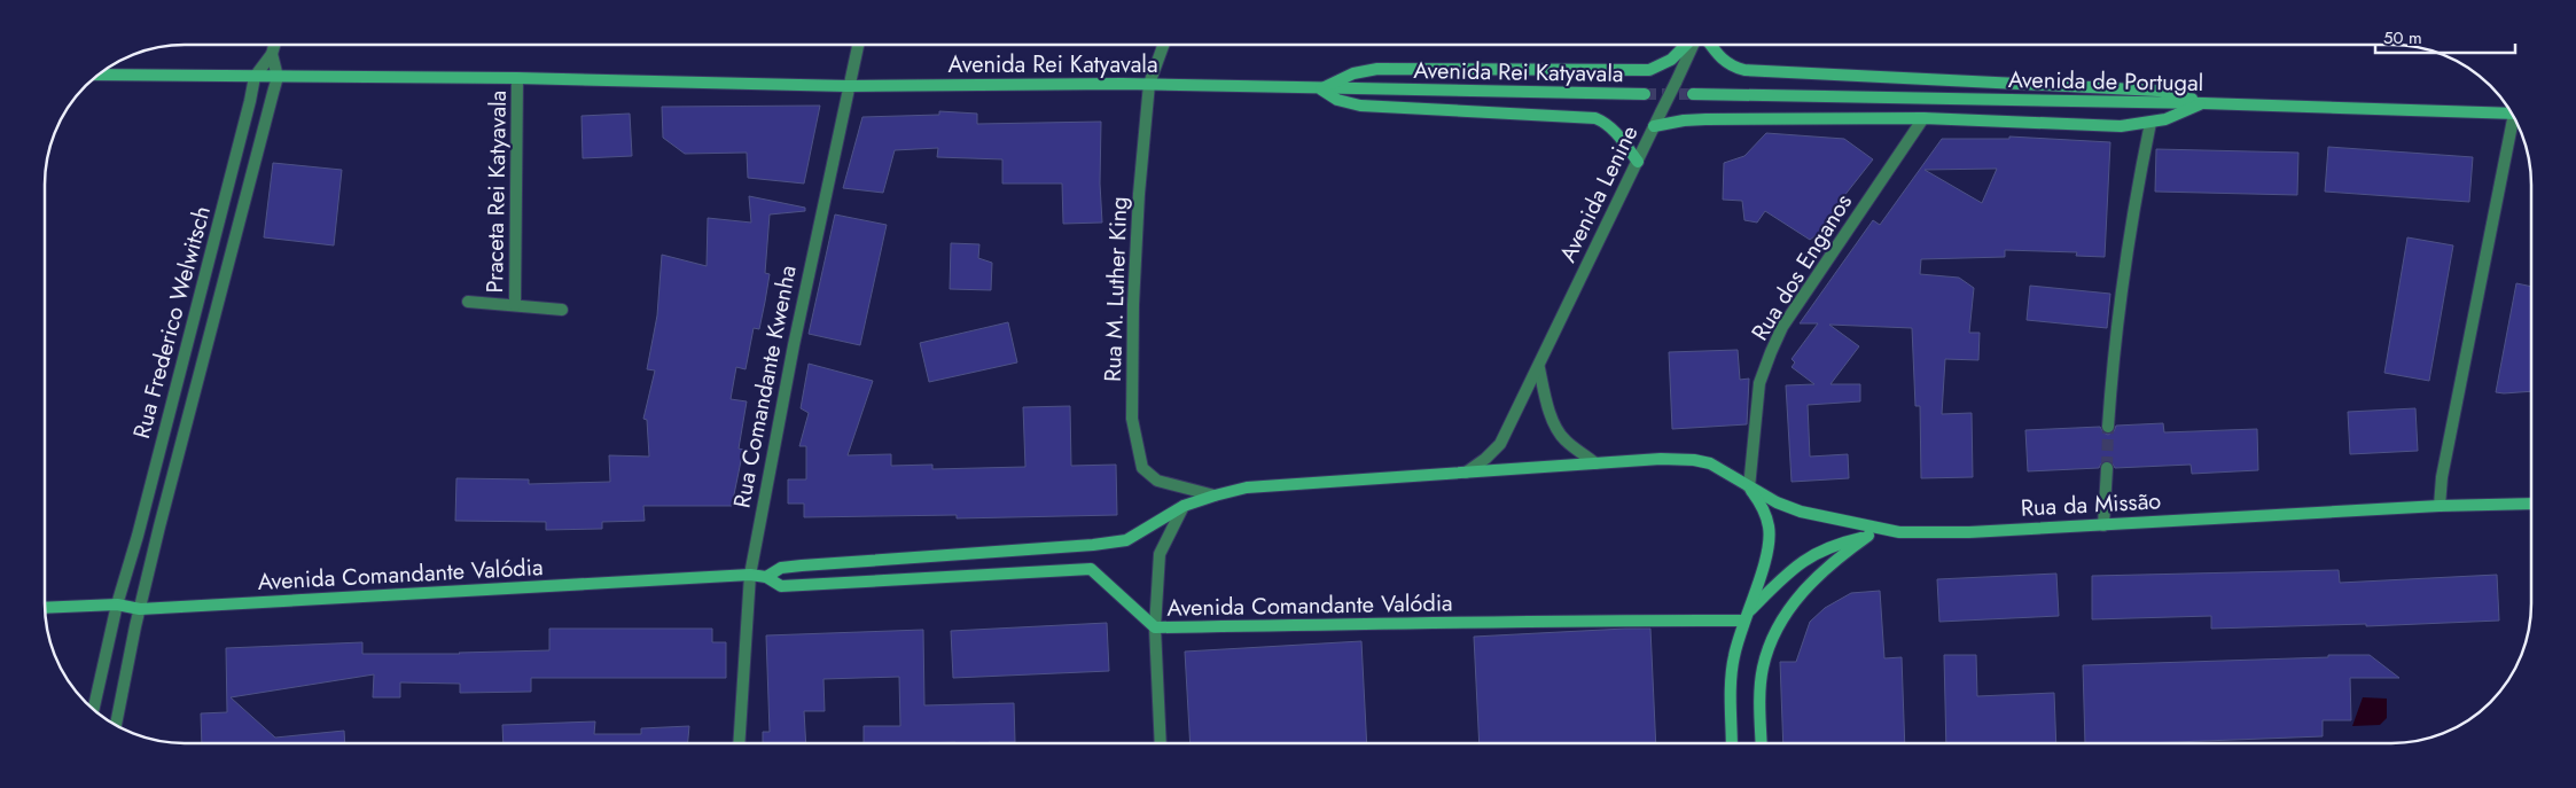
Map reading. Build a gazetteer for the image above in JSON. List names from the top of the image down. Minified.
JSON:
{"streets":{"main road":["Avenida Rei Katyavala","Avenida de Portugal","Rua da Missão","Avenida Comandante Valódia"],"street":["Praceta Rei Katyavala","Avenida Lenine","Rua dos Enganos","Rua M. Luther King","Rua Frederico Welwitsch","Rua Comandante Kwenha"]},"crossings":[["Avenida Rei Katyavala","Praceta Rei Katyavala"],["Avenida Rei Katyavala","Rua M. Luther King"],["Avenida Rei Katyavala","Rua Frederico Welwitsch"],["Avenida Rei Katyavala","Rua Comandante Kwenha"],["Avenida Lenine","Avenida Comandante Valódia"],["Rua dos Enganos","Rua da Missão"],["Rua M. Luther King","Avenida Comandante Valódia"],["Rua Frederico Welwitsch","Avenida Comandante Valódia"],["Rua Comandante Kwenha","Avenida Comandante Valódia"],["Rua da Missão","Avenida Comandante Valódia"]],"scale_bar":"50 m"}
